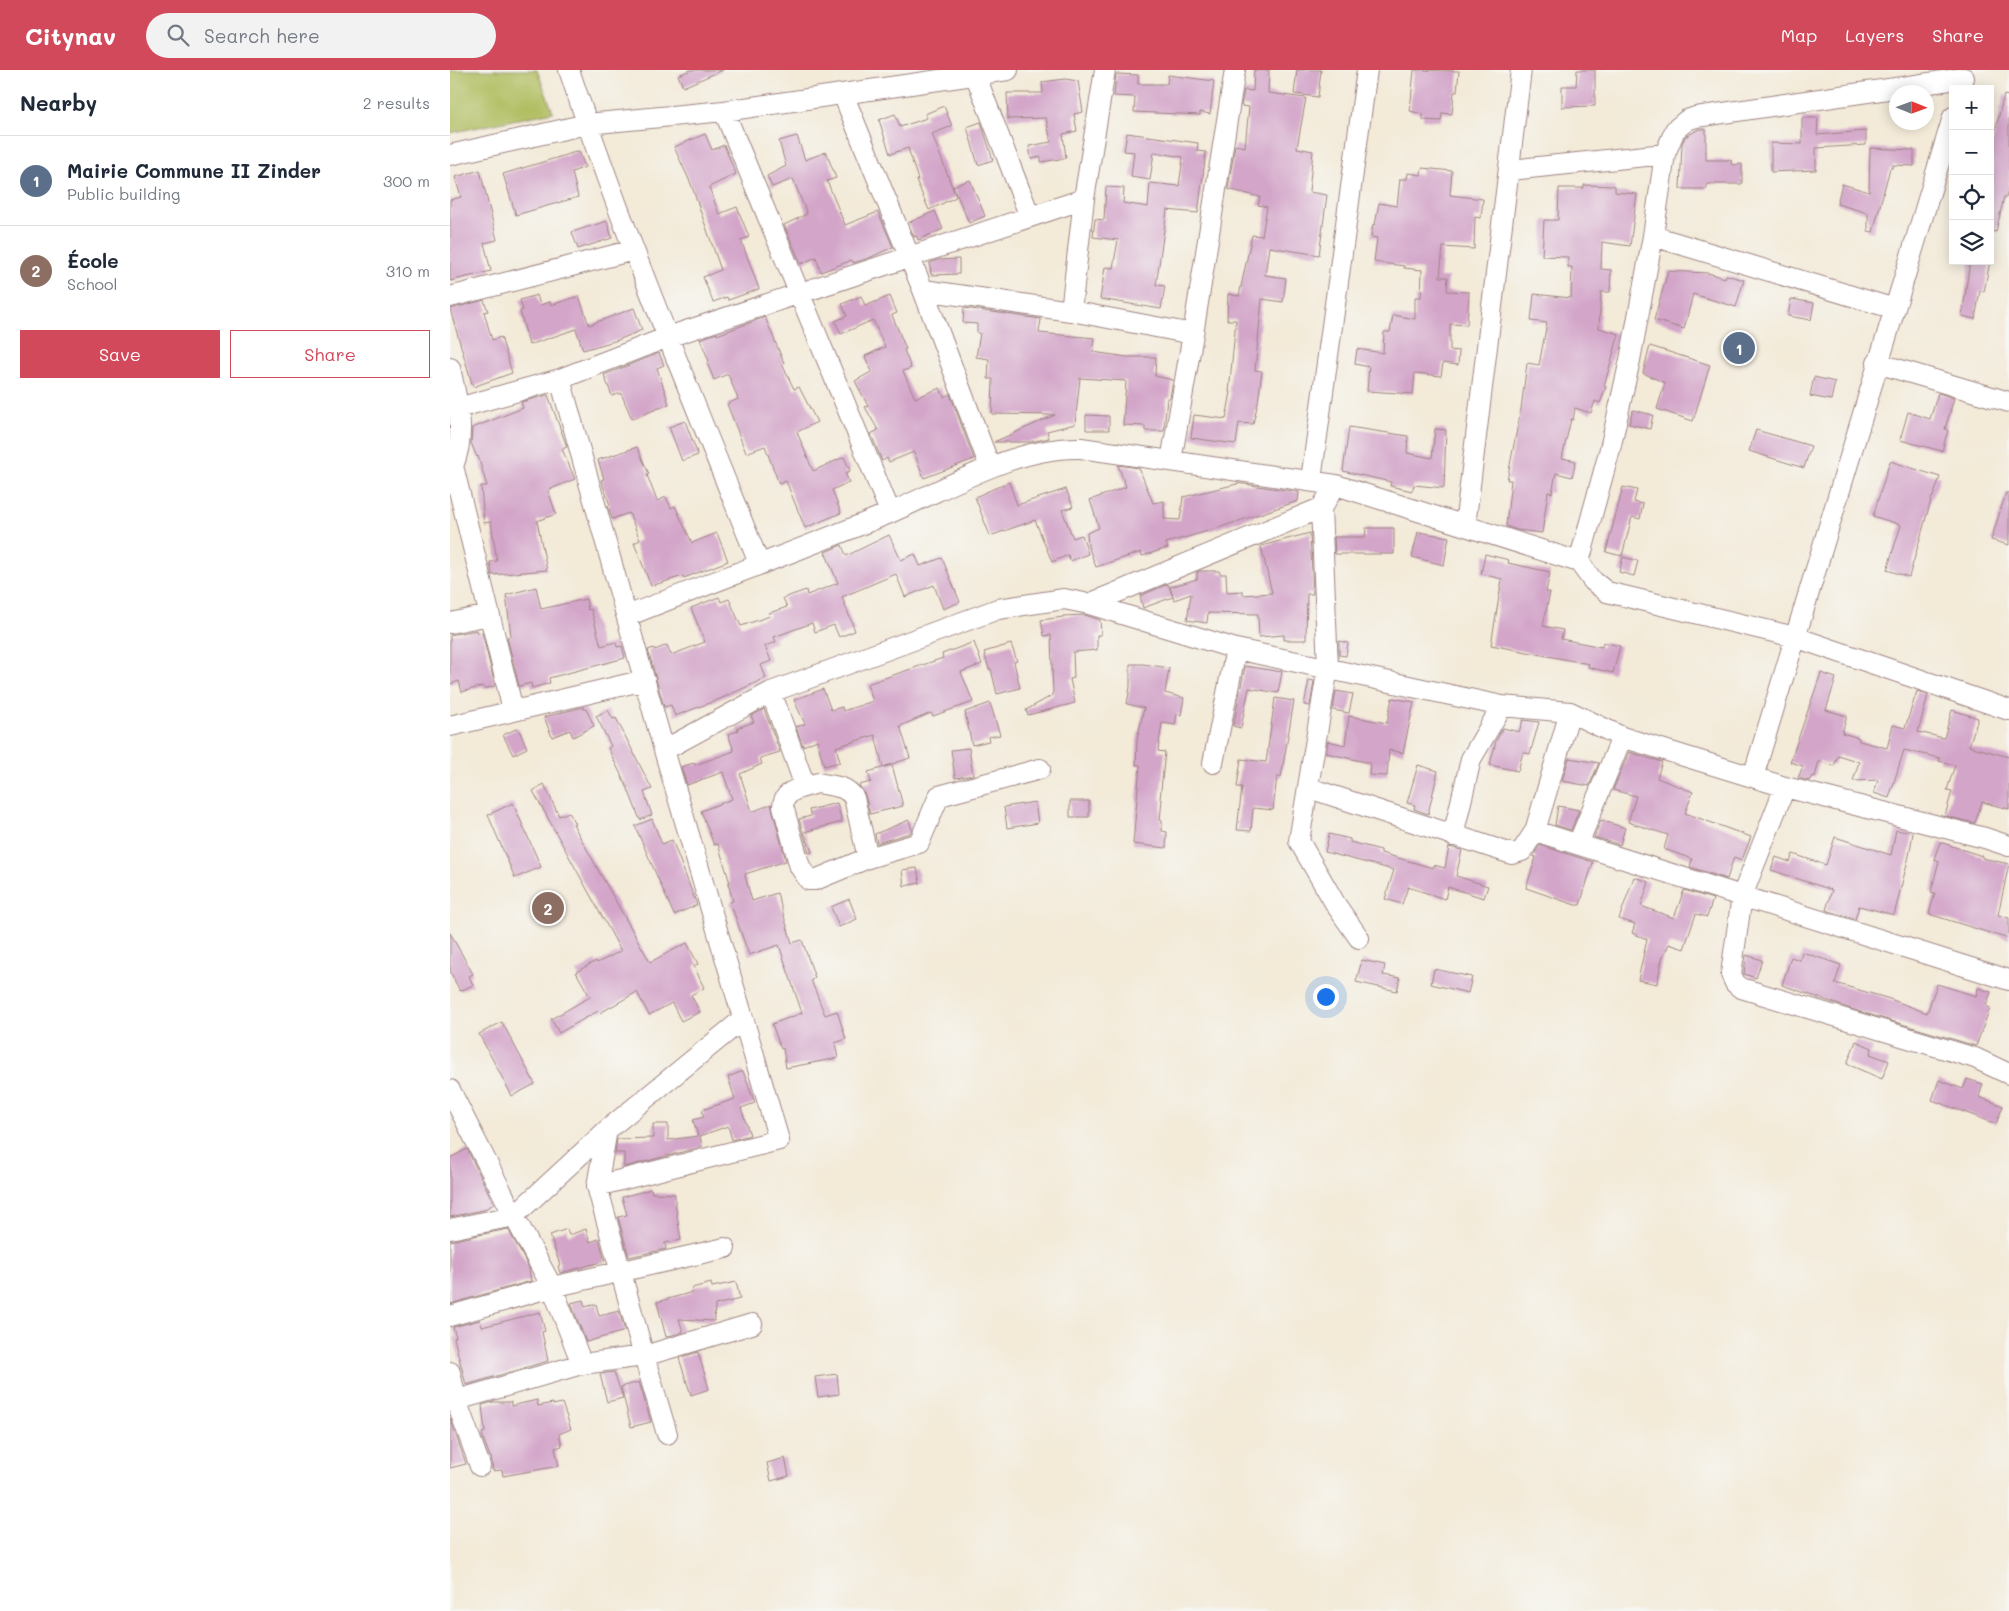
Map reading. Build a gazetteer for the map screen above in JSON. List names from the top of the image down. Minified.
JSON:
{"north":"right","page":{"header":"Citynav","search":"Search here","nav":["Map","Layers","Share"],"heading":["Nearby","2 results"],"map_buttons":["+","−"],"list":[{"mark":"1","name":"Mairie Commune II Zinder","note":"Public building","value":"300 m"},{"mark":"2","name":"École","note":"School","value":"310 m"}],"buttons":["Save","Share"],"pins":["1","2"]}}
